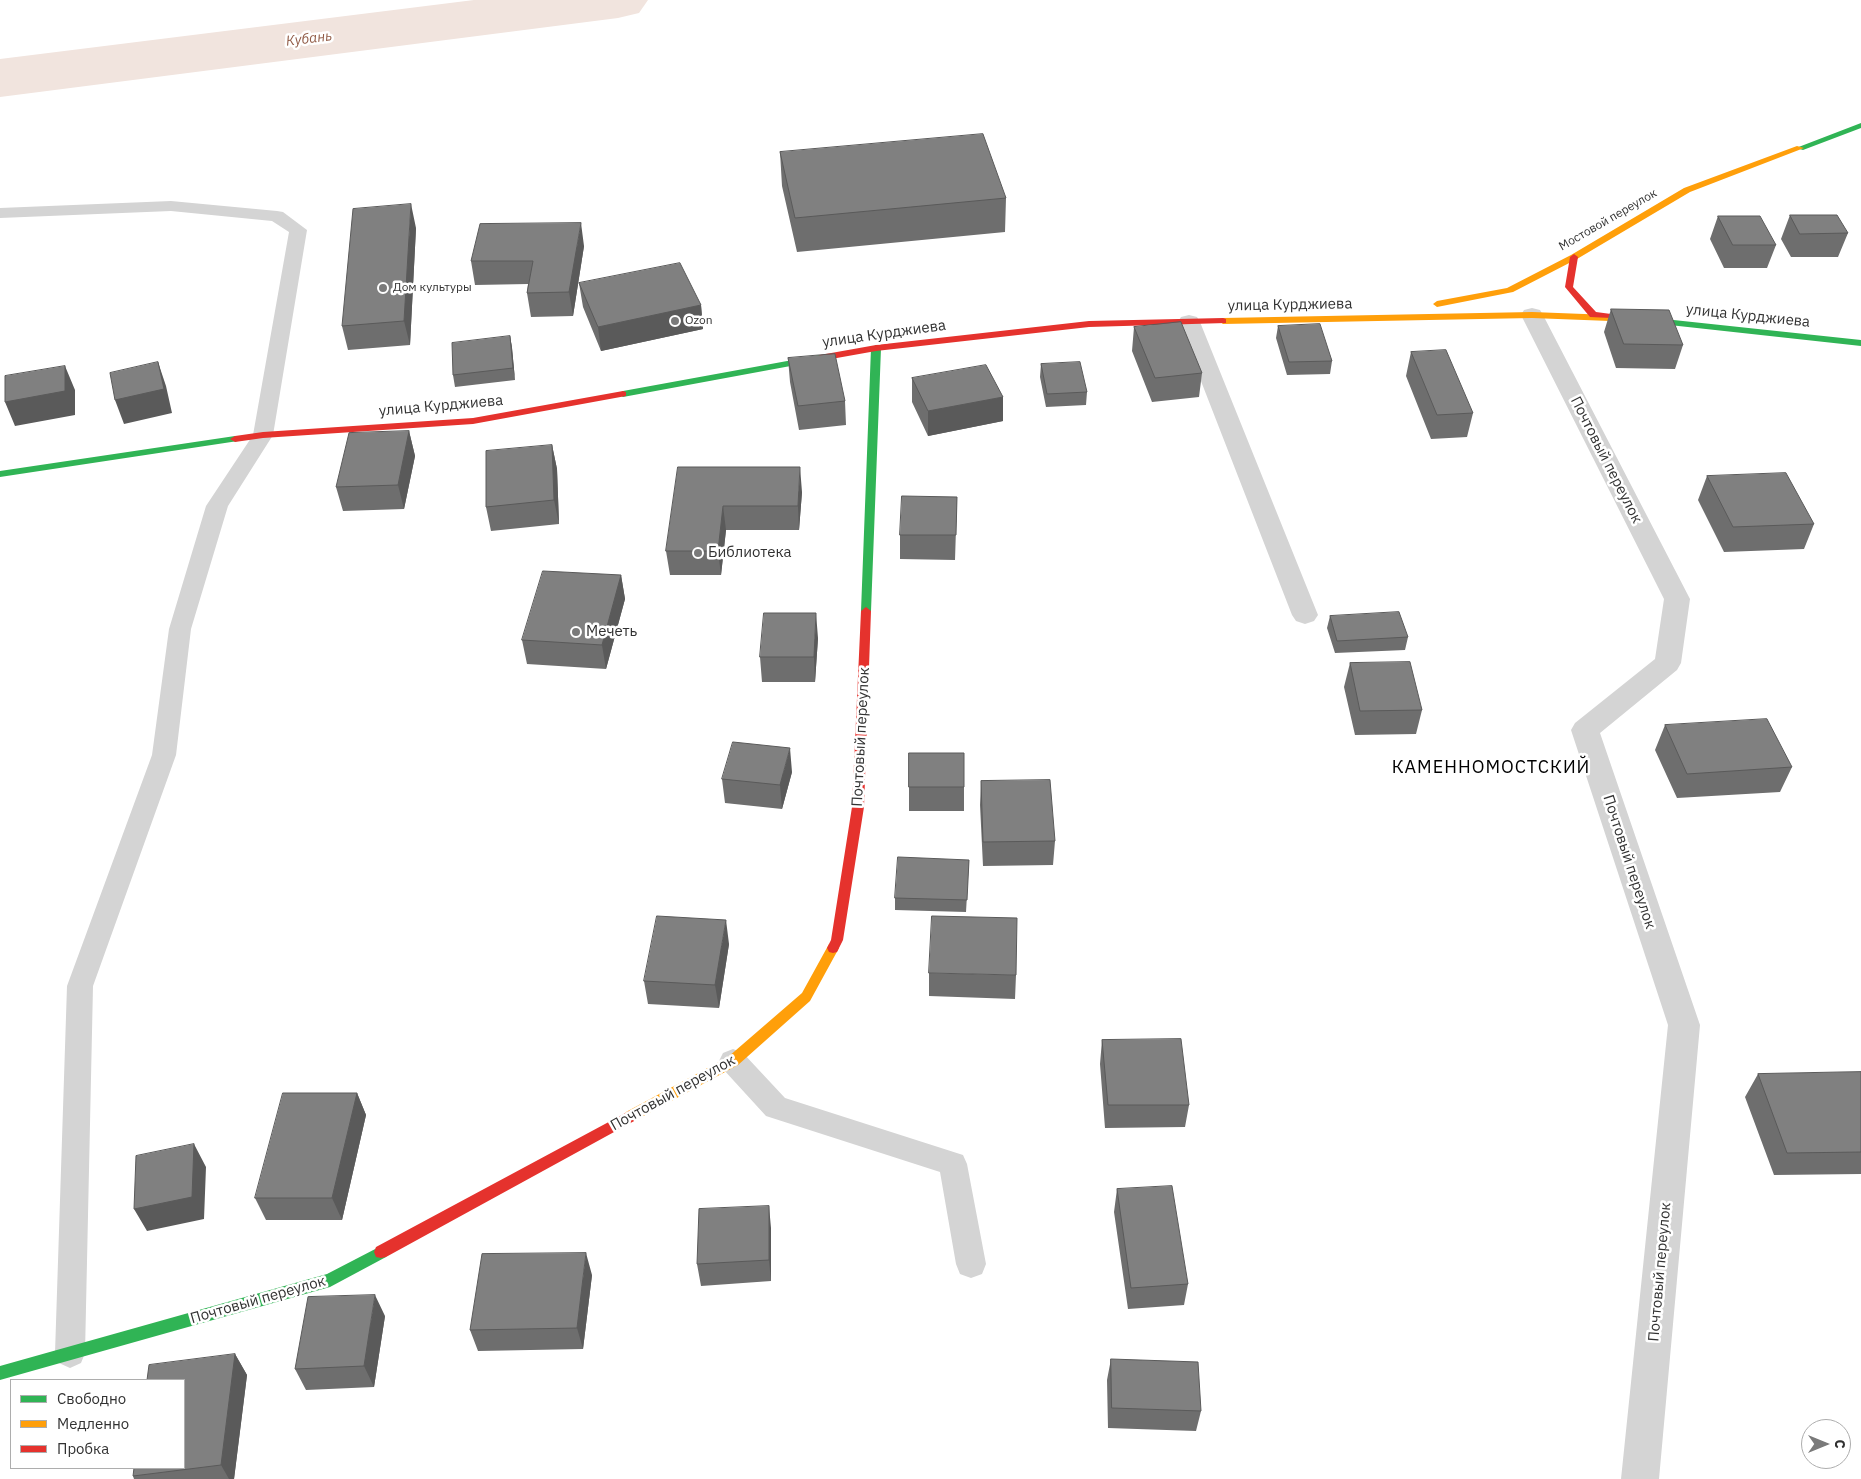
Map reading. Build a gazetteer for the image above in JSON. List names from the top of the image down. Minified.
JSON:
{"streets":{"street":["Мостовой переулок","улица Курджиева","Почтовый переулок"]},"crossings":[["Мостовой переулок","улица Курджиева"],["улица Курджиева","Почтовый переулок"]],"districts":["КАМЕННОМОСТСКИЙ"],"water":["Кубань"],"places":["Дом культуры","Ozon","Библиотека","Мечеть"],"legend":["Свободно","Медленно","Пробка"],"north":"right"}
